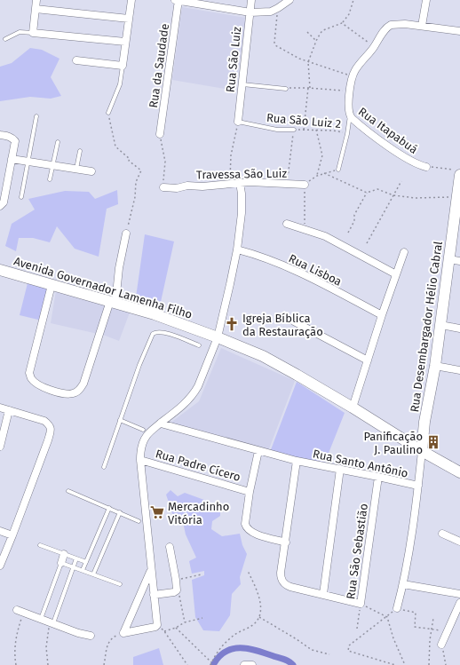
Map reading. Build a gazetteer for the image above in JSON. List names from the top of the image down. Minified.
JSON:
{"streets":{"street":["Rua São Luiz","Rua da Saudade","Rua Itapabuá","Travessa São Luiz","Rua Lisboa","Avenida Governador Lamenha Filho","Rua Desembargador Hélio Cabral","Rua Santo Antônio","Rua Padre Cícero","Rua São Sebastião"],"lane":["Rua São Luiz 2"]},"crossings":[["Rua São Luiz","Rua São Luiz 2"],["Avenida Governador Lamenha Filho","Rua Desembargador Hélio Cabral"],["Rua Desembargador Hélio Cabral","Rua Santo Antônio"],["Rua Santo Antônio","Rua São Sebastião"]],"places":{"church":["Igreja Bíblica da Restauração"],"building":["Panificação J. Paulino"],"supermarket":["Mercadinho Vitória"]}}
